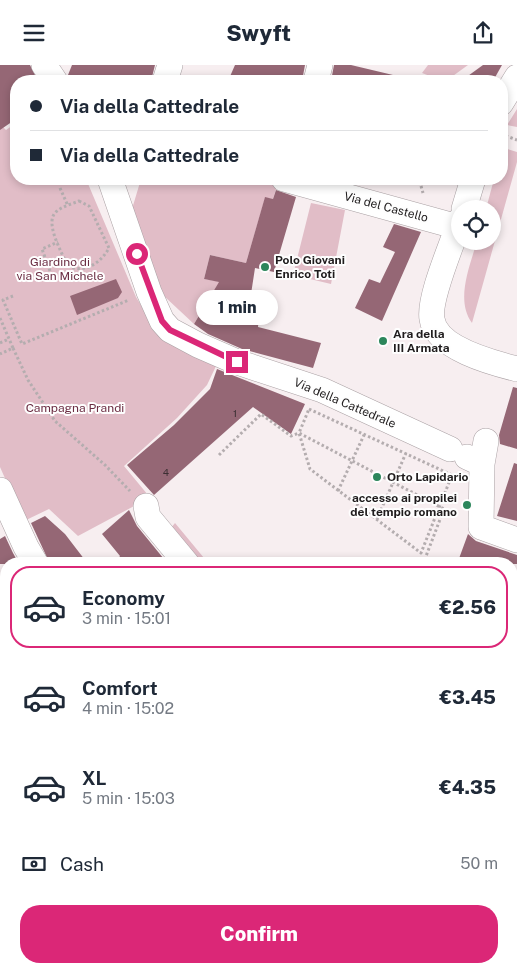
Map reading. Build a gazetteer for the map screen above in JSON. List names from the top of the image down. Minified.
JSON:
{"streets":{"street":["Via del Castello","Via della Cattedrale"]},"parks":["Giardino di via San Michele","Campagna Prandi"],"places":["Polo Giovani Enrico Toti","Ara della III Armata","Orto Lapidario","accesso ai propilei del tempio romano"],"house_numbers":["1","4"],"page":{"header":"Swyft","banner":["Via della Cattedrale","Via della Cattedrale"],"bubble":"1 min","list":[{"name":"Economy","note":"3 min · 15:01","value":"€2.56"},{"name":"Comfort","note":"4 min · 15:02","value":"€3.45"},{"name":"XL","note":"5 min · 15:03","value":"€4.35"}],"pay":["Cash","50 m"],"buttons":"Confirm"}}
